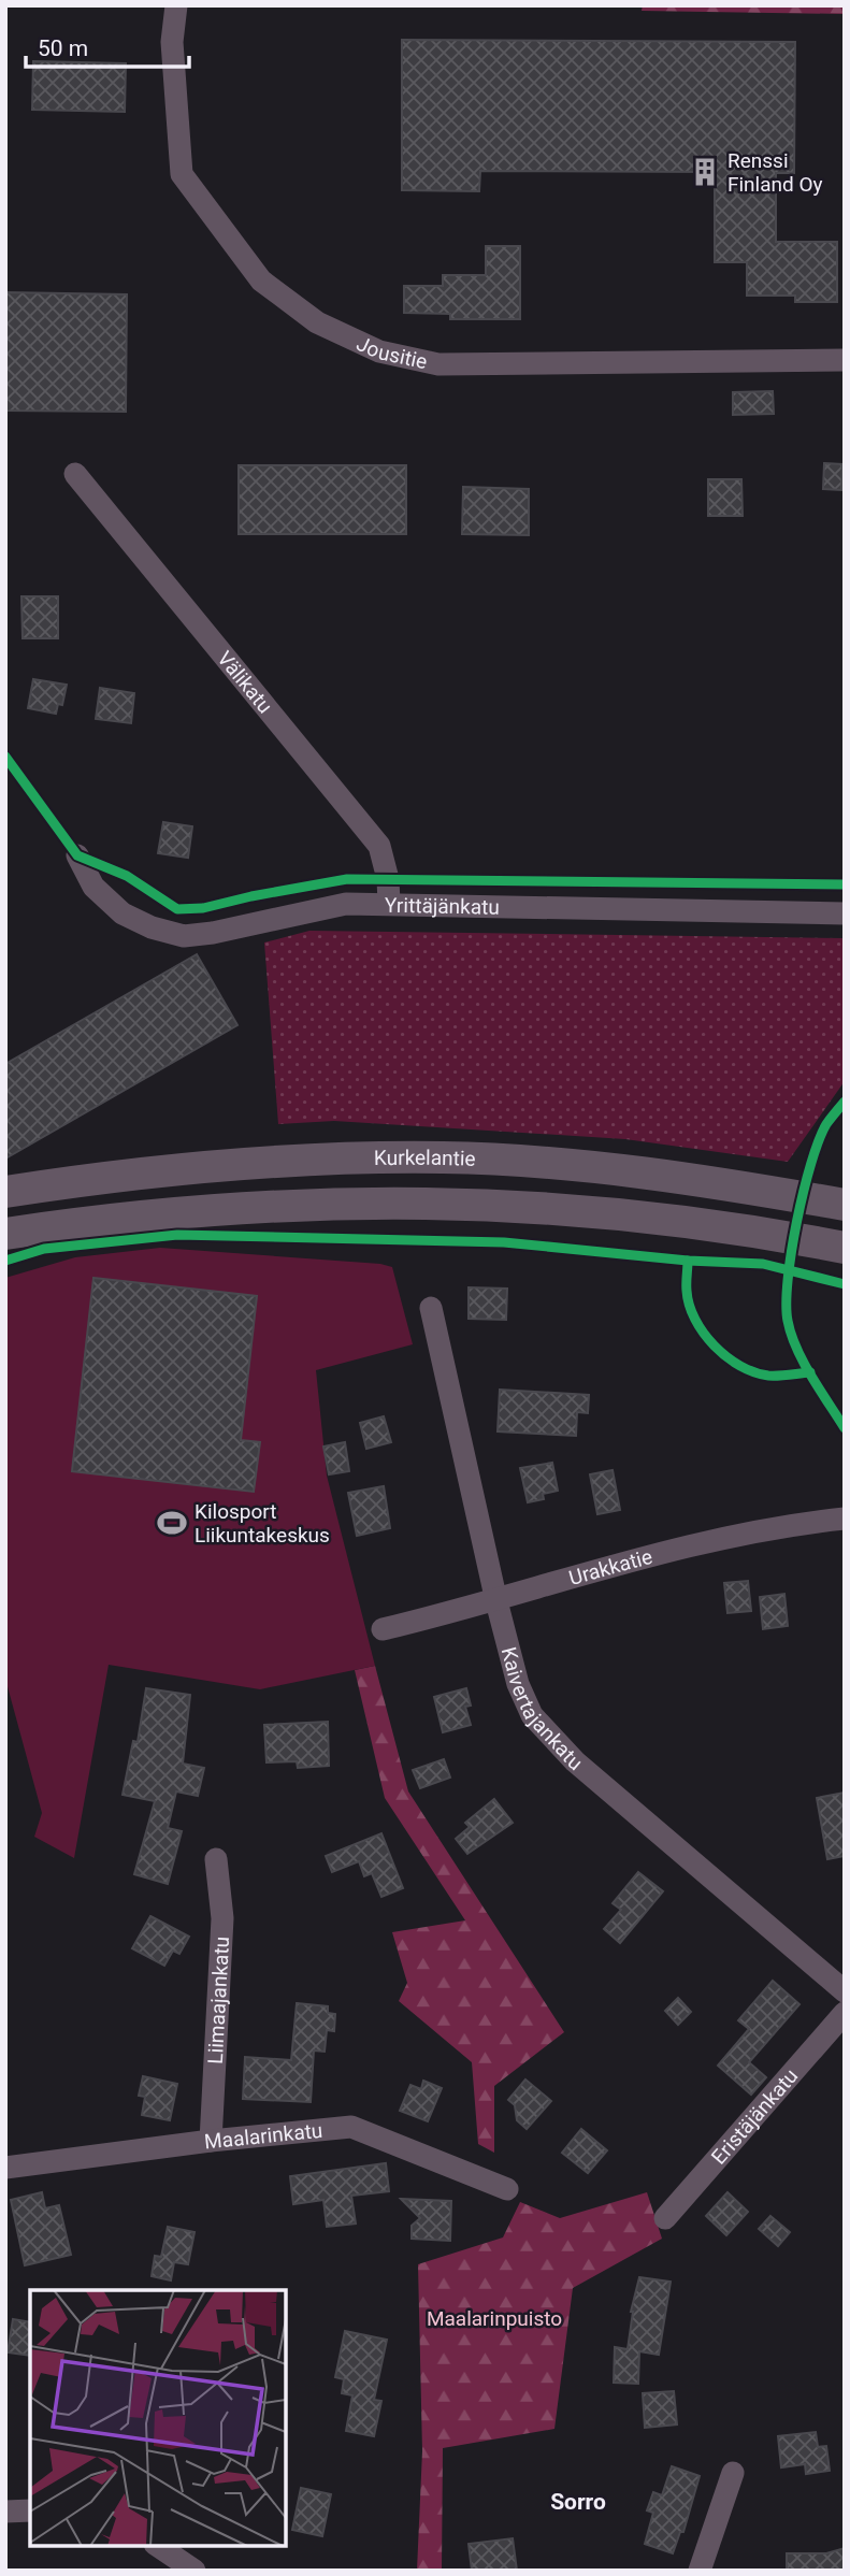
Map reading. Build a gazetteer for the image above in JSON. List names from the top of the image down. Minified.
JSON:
{"streets":{"main road":["Kurkelantie"],"street":["Jousitie","Välikatu","Yrittäjänkatu","Urakkatie","Kaivertajankatu","Liimaajankatu","Eristäjänkatu","Maalarinkatu"]},"crossings":[["Välikatu","Yrittäjänkatu"],["Urakkatie","Kaivertajankatu"],["Liimaajankatu","Maalarinkatu"]],"districts":["Sorro"],"parks":["Maalarinpuisto"],"places":{"building":["Renssi Finland Oy"],"sports":["Kilosport Liikuntakeskus"]},"scale_bar":"50 m"}
